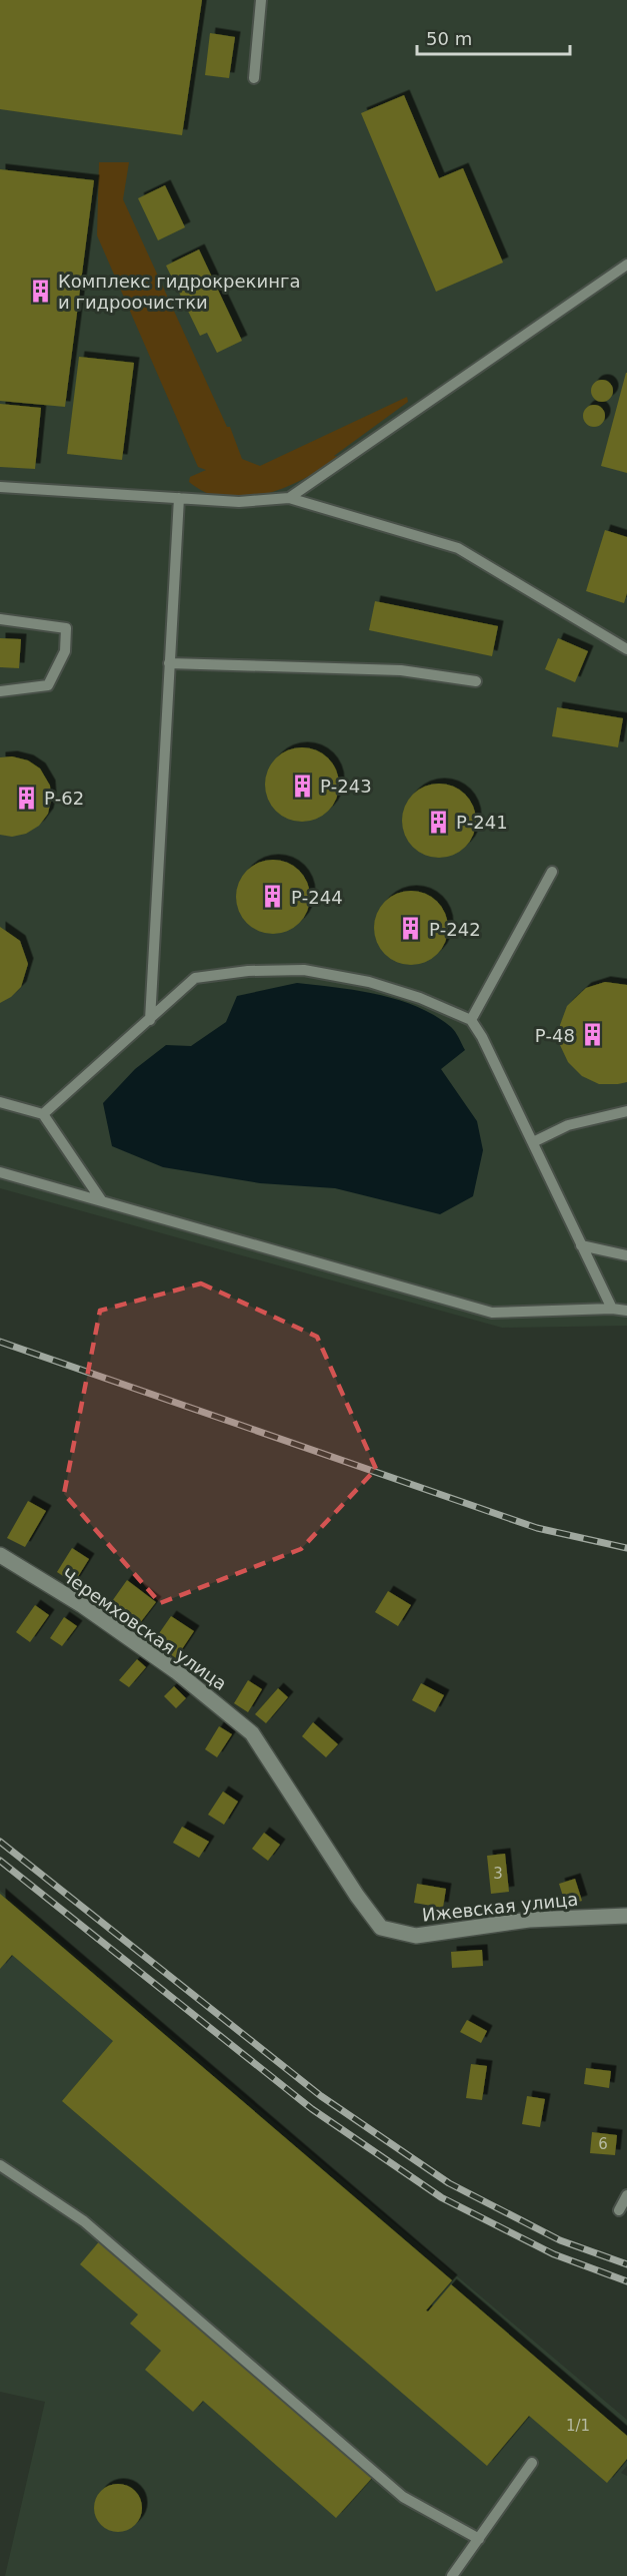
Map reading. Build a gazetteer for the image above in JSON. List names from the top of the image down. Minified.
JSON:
{"streets":{"street":["Черемховская улица","Ижевская улица"]},"crossings":[["Черемховская улица","Ижевская улица"]],"places":{"building":["Комплекс гидрокрекинга и гидроочистки","Р-243","Р-62","Р-241","Р-244","Р-242","Р-48"]},"house_numbers":["3","6","1/1"],"scale_bar":"50 m"}
